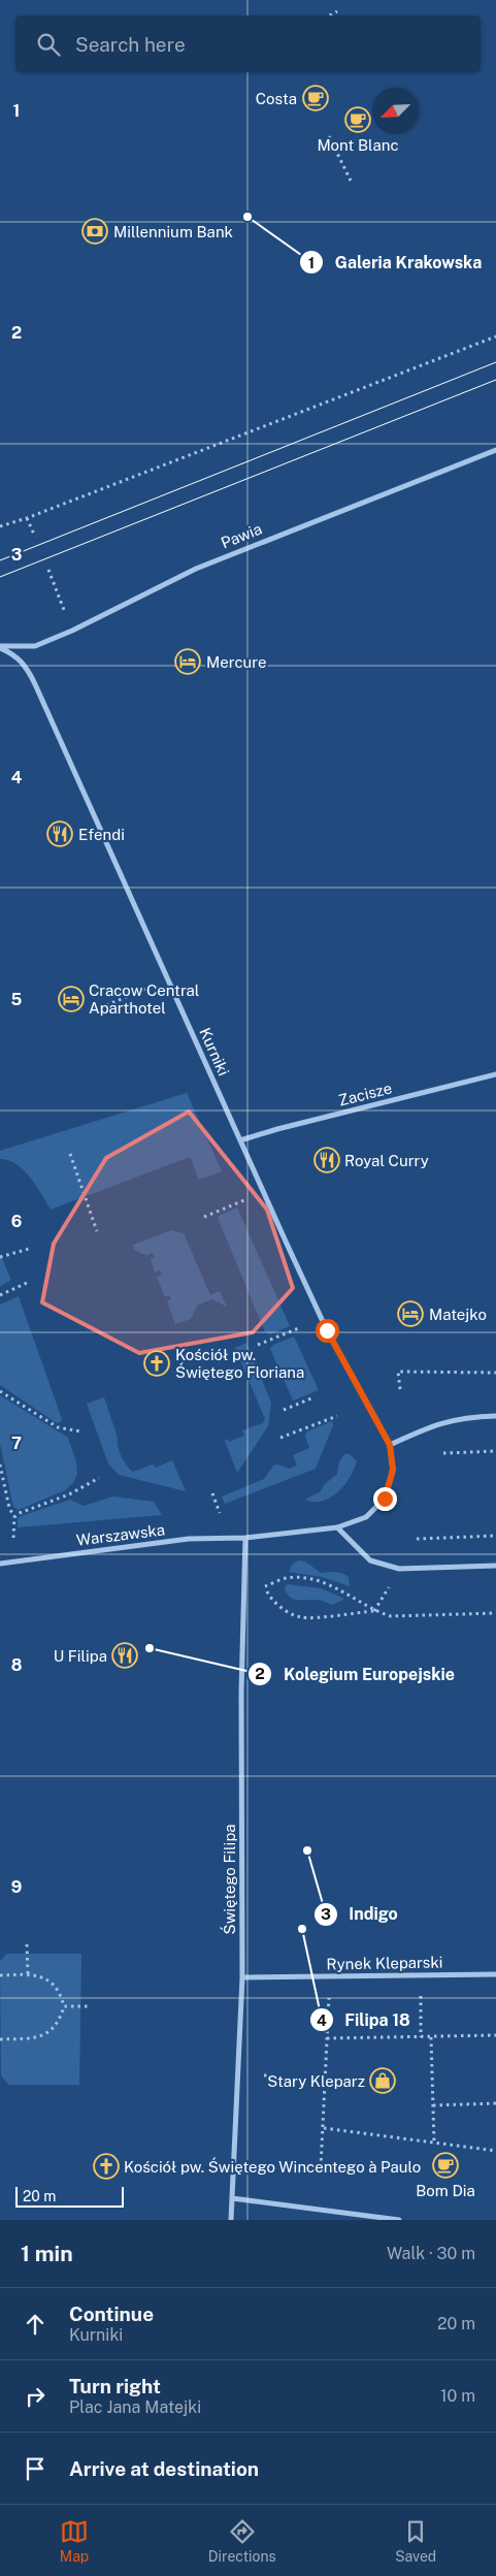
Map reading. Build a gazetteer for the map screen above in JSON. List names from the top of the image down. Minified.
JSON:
{"streets":{"street":["Pawia","Kurniki","Zacisze","Warszawska","Świętego Filipa","Rynek Kleparski"]},"crossings":[["Pawia","Kurniki"],["Kurniki","Zacisze"],["Kurniki","Warszawska"],["Warszawska","Świętego Filipa"],["Świętego Filipa","Rynek Kleparski"]],"places":{"cafe":["Costa","Mont Blanc","Bom Dia"],"other":["Galeria Krakowska","Kolegium Europejskie","Indigo","Filipa 18"],"bank":["Millennium Bank"],"hotel":["Mercure","Cracow Central Aparthotel","Matejko"],"restaurant":["Efendi","Royal Curry","U Filipa"],"church":["Kościół pw. Świętego Floriana","Kościół pw. Świętego Wincentego à Paulo"],"shop":["Stary Kleparz"]},"scale_bar":"20 m","north":"bottom left","page":{"search":"Search here","scale":"20 m","heading":["1 min","Walk · 30 m"],"list":[["Continue","Kurniki","20 m"],["Turn right","Plac Jana Matejki","10 m"],"Arrive at destination"],"nav":["Map","Directions","Saved"]},"grid":{"rows":["1","2","3","4","5","6","7","8","9"]}}
